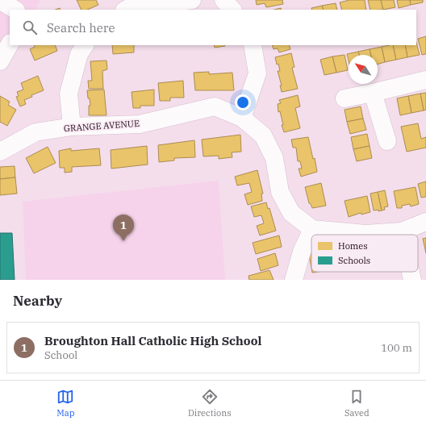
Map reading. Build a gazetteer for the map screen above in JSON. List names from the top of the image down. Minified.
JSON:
{"streets":{"street":["GRANGE AVENUE"]},"legend":["Homes","Schools"],"north":"top left","page":{"search":"Search here","pins":"1","heading":"Nearby","list":[{"mark":"1","name":"Broughton Hall Catholic High School","note":"School","value":"100 m"}],"nav":["Map","Directions","Saved"]}}
